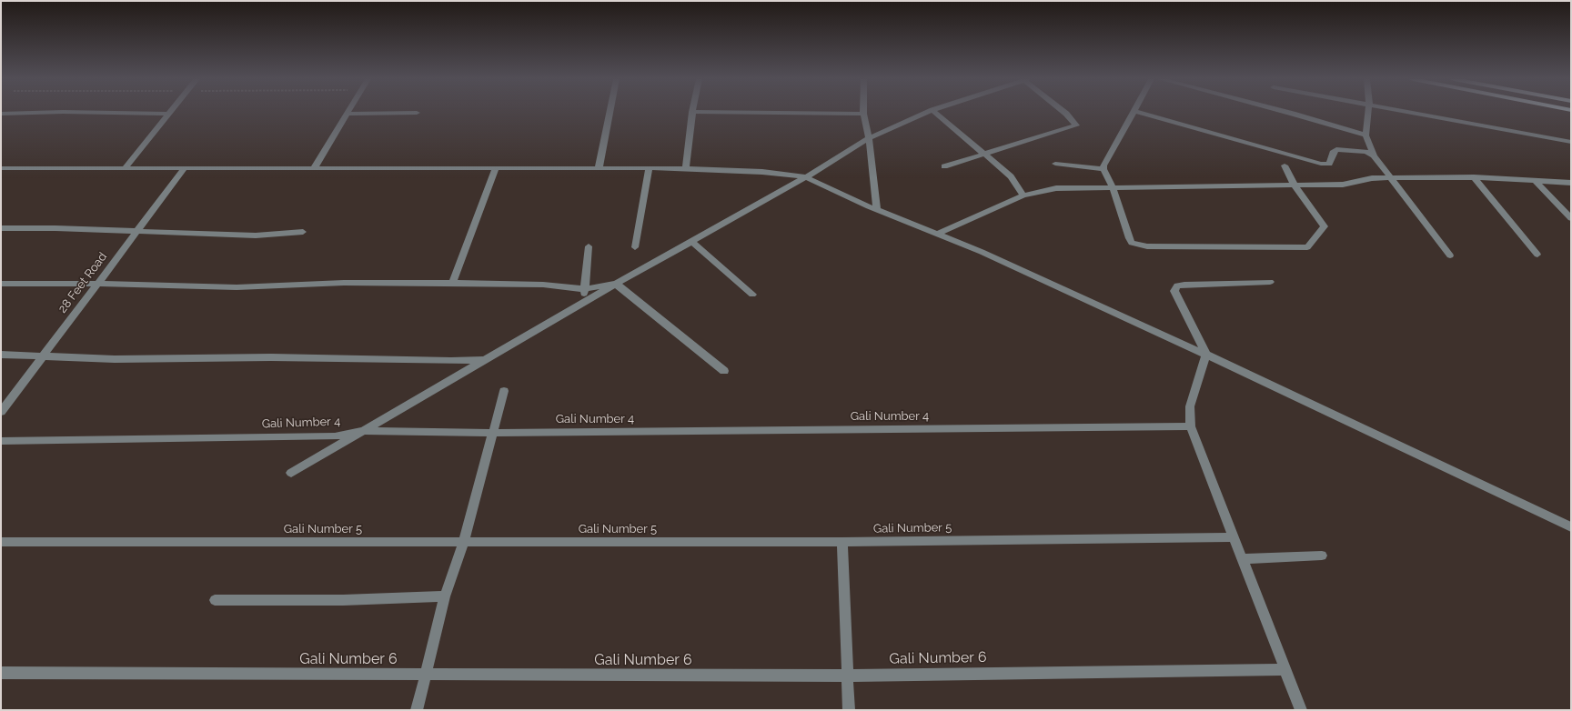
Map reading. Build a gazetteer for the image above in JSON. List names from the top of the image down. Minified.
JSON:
{"streets":{"street":["28 Feet Road","Gali Number 4","Gali Number 5","Gali Number 6"]}}
